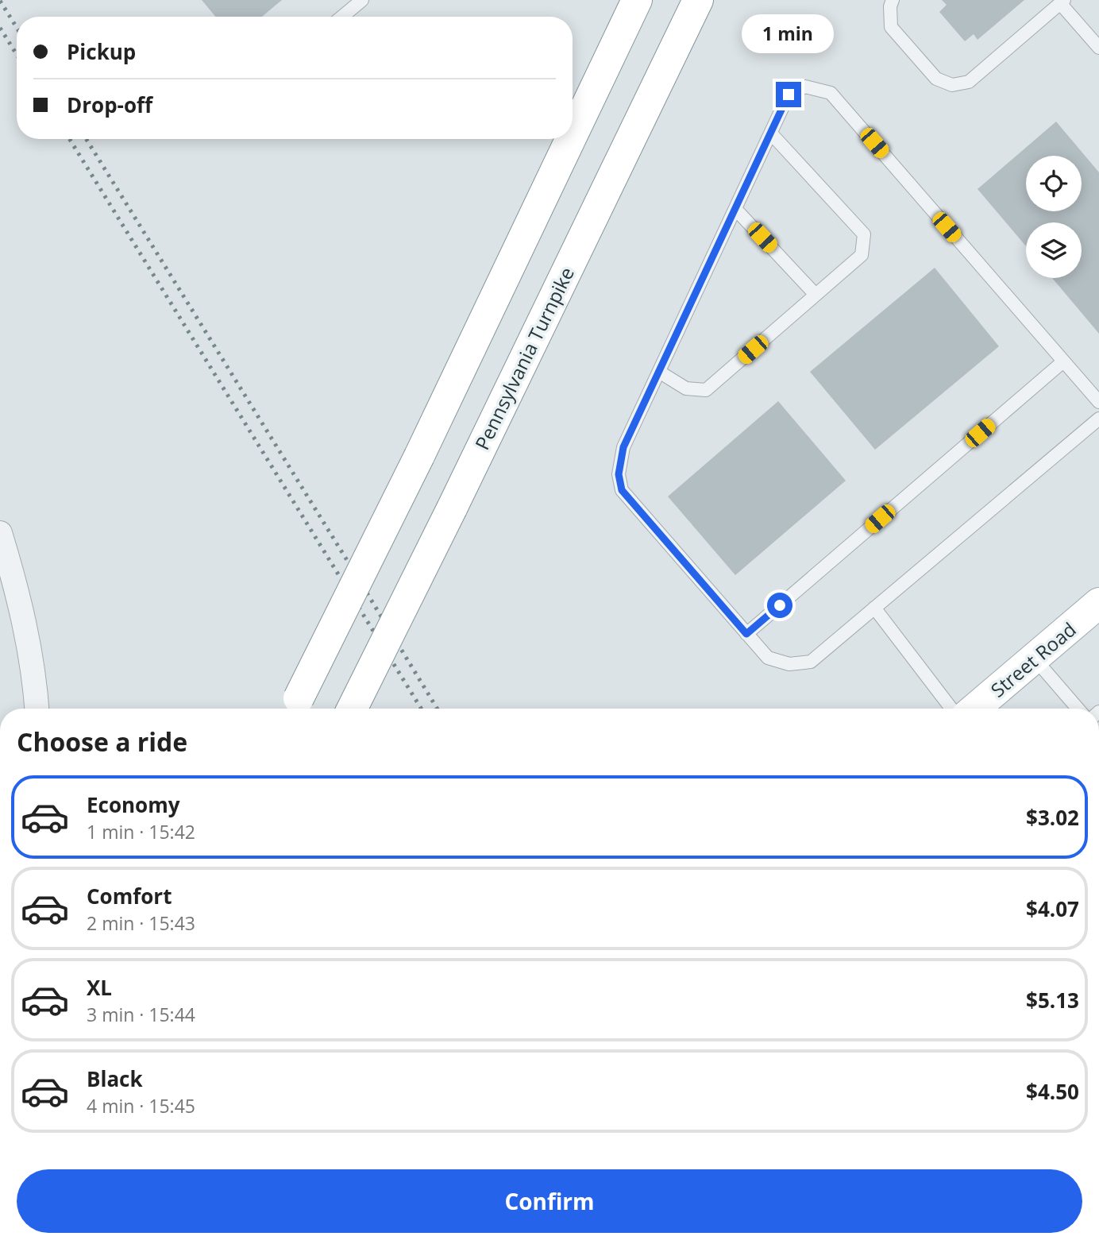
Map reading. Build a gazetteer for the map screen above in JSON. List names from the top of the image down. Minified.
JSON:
{"streets":{"main road":["Pennsylvania Turnpike","Street Road"]},"page":{"bubble":"1 min","banner":["Pickup","Drop-off"],"heading":"Choose a ride","list":[{"name":"Economy","note":"1 min · 15:42","value":"$3.02"},{"name":"Comfort","note":"2 min · 15:43","value":"$4.07"},{"name":"XL","note":"3 min · 15:44","value":"$5.13"},{"name":"Black","note":"4 min · 15:45","value":"$4.50"}],"buttons":"Confirm"}}
